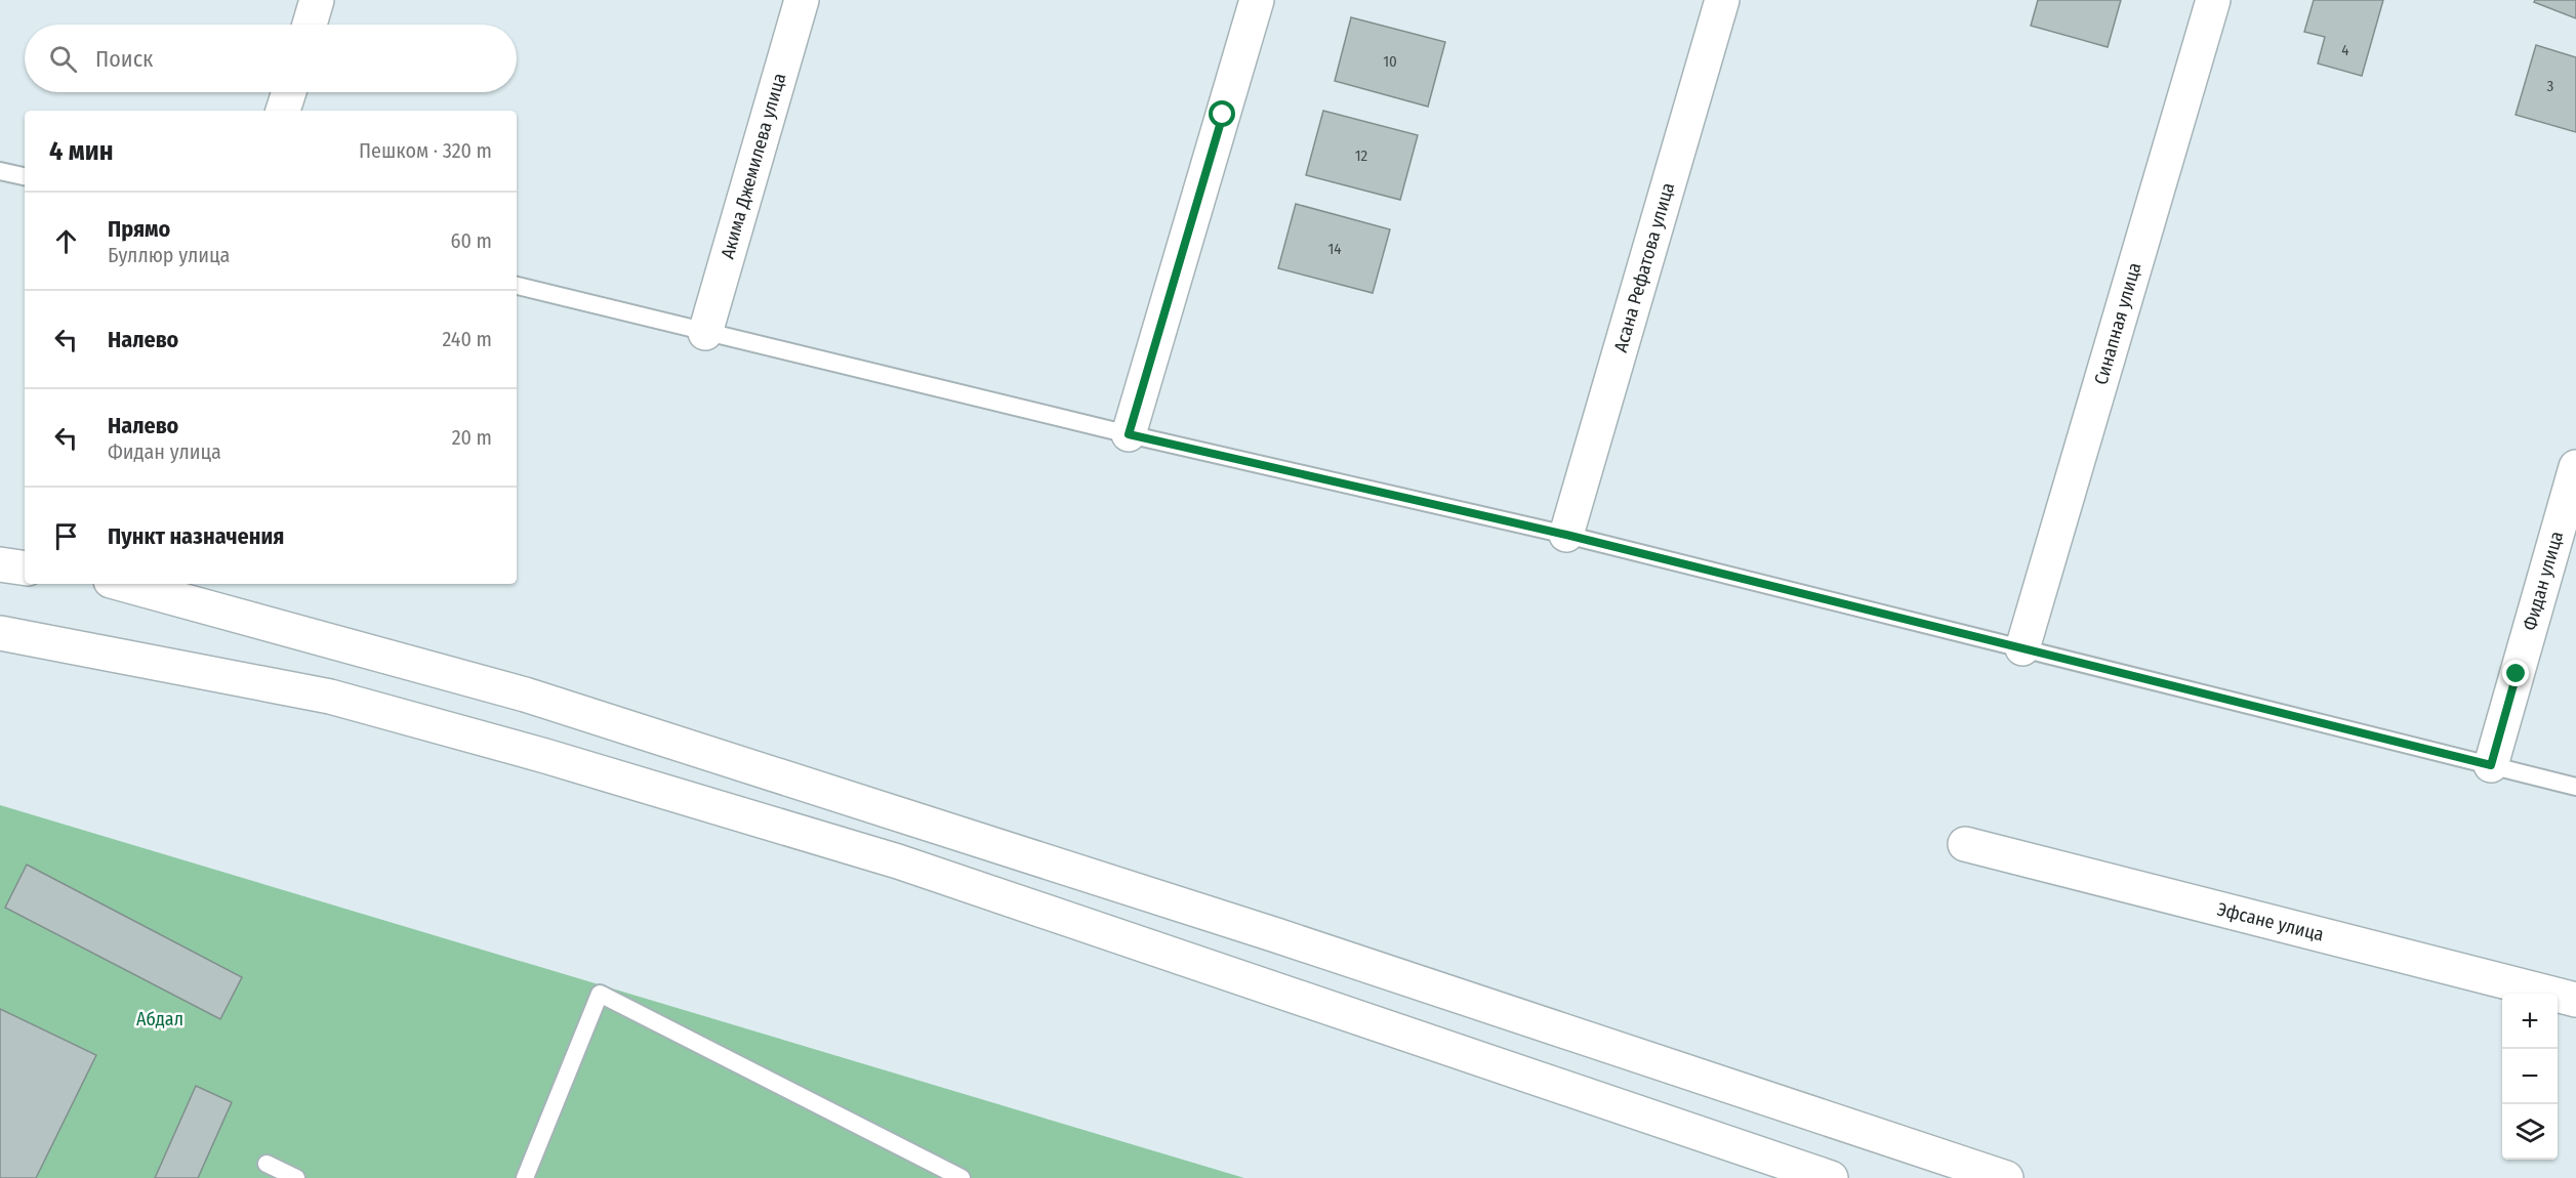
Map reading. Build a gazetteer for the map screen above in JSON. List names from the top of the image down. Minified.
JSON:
{"streets":{"main road":["Акима Джемилева улица","Асана Рефатова улица","Синапная улица","Фидан улица","Эфсане улица"]},"parks":["Абдал"],"house_numbers":["4","10","3","12","14"],"page":{"search":"Поиск","heading":["4 мин","Пешком · 320 m"],"list":[["Прямо","Буллюр улица","60 m"],["Налево","240 m"],["Налево","Фидан улица","20 m"],"Пункт назначения"],"map_buttons":["+","−"]}}
